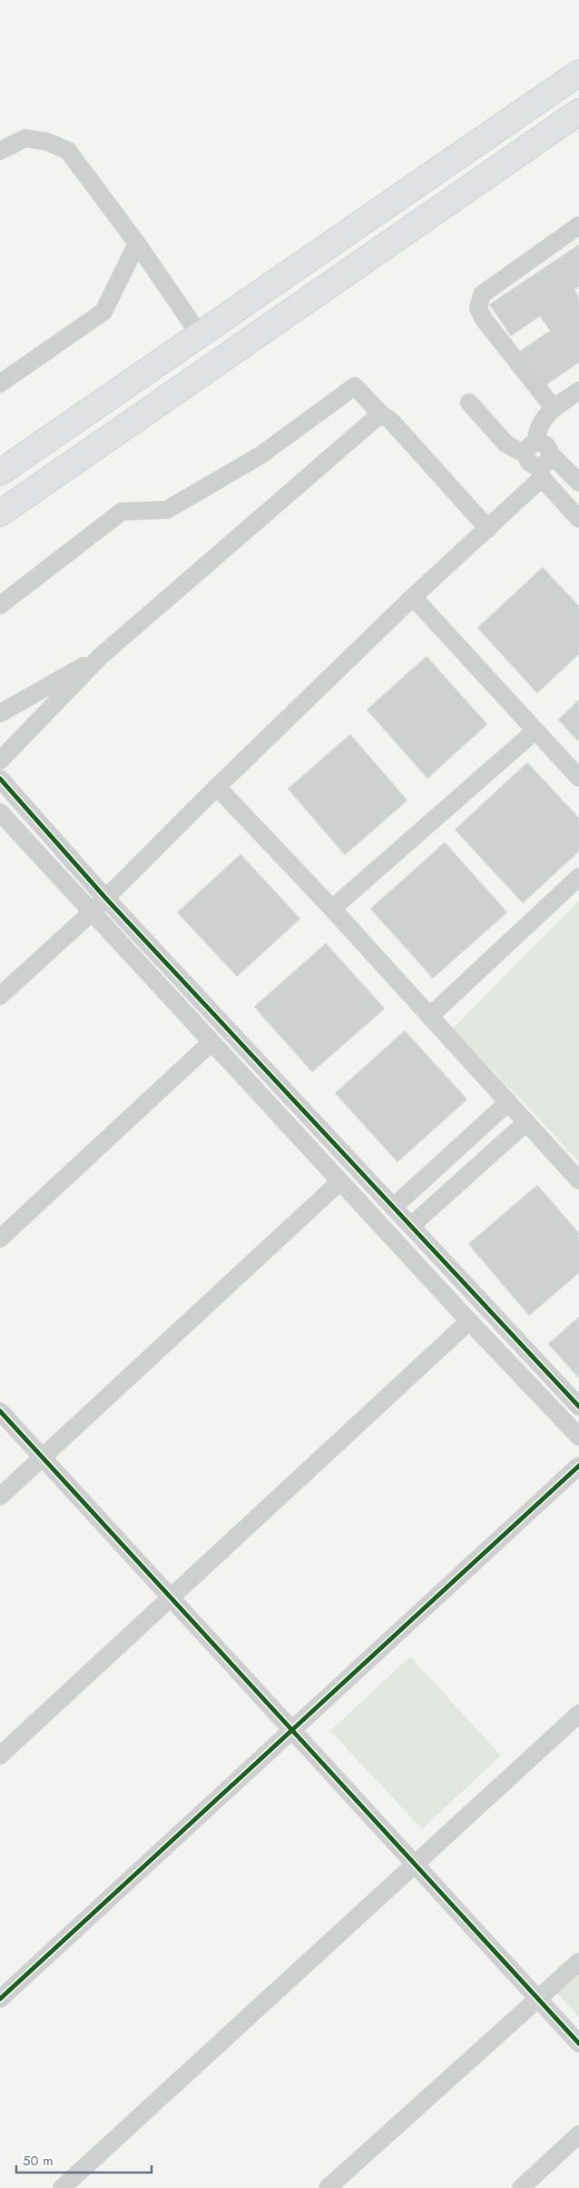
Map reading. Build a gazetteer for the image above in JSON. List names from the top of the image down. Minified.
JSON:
{"scale_bar":"50 m"}
